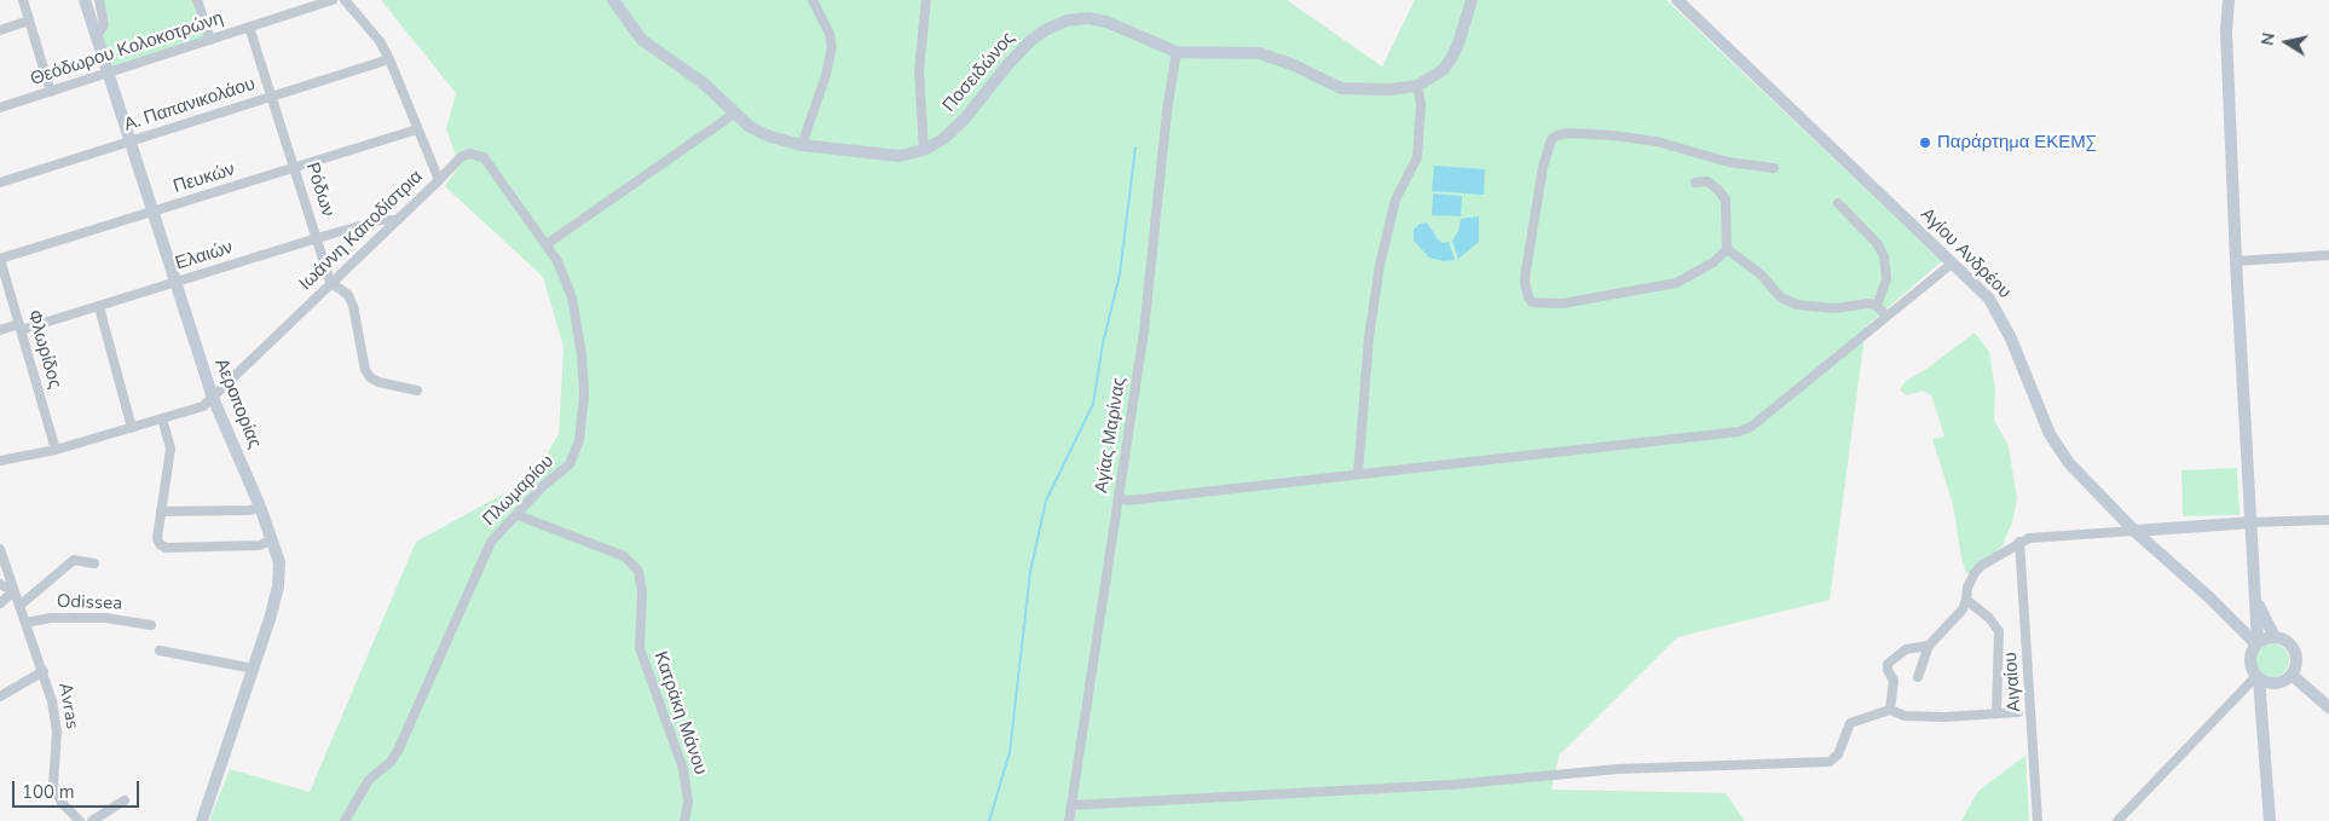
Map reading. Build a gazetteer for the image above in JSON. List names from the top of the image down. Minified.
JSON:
{"streets":{"street":["Θεόδωρου Κολοκοτρώνη","Ποσειδώνος","Α. Παπανικολάου","Πευκών","Ρόδων","Ιωάννη Καποδίστρια","Αγίου Ανδρέου","Ελαιών","Φλωρίδος","Αεροπορίας","Αγίας Μαρίνας","Πλωμαρίου","Odissea","Αιγαίου","Avras","Κατράκη Μάνου"]},"crossings":[["Θεόδωρου Κολοκοτρώνη","Ρόδων"],["Θεόδωρου Κολοκοτρώνη","Αεροπορίας"],["Ποσειδώνος","Αγίας Μαρίνας"],["Α. Παπανικολάου","Ρόδων"],["Α. Παπανικολάου","Ιωάννη Καποδίστρια"],["Α. Παπανικολάου","Αεροπορίας"],["Πευκών","Ρόδων"],["Πευκών","Ιωάννη Καποδίστρια"],["Πευκών","Φλωρίδος"],["Πευκών","Αεροπορίας"],["Ρόδων","Ιωάννη Καποδίστρια"],["Ρόδων","Ελαιών"],["Ιωάννη Καποδίστρια","Ελαιών"],["Ιωάννη Καποδίστρια","Φλωρίδος"],["Ιωάννη Καποδίστρια","Αεροπορίας"],["Ιωάννη Καποδίστρια","Πλωμαρίου"],["Ελαιών","Φλωρίδος"],["Ελαιών","Αεροπορίας"],["Πλωμαρίου","Κατράκη Μάνου"],["Odissea","Avras"]],"places":["Παράρτημα ΕΚΕΜΣ"],"scale_bar":"100 m","north":"left"}
